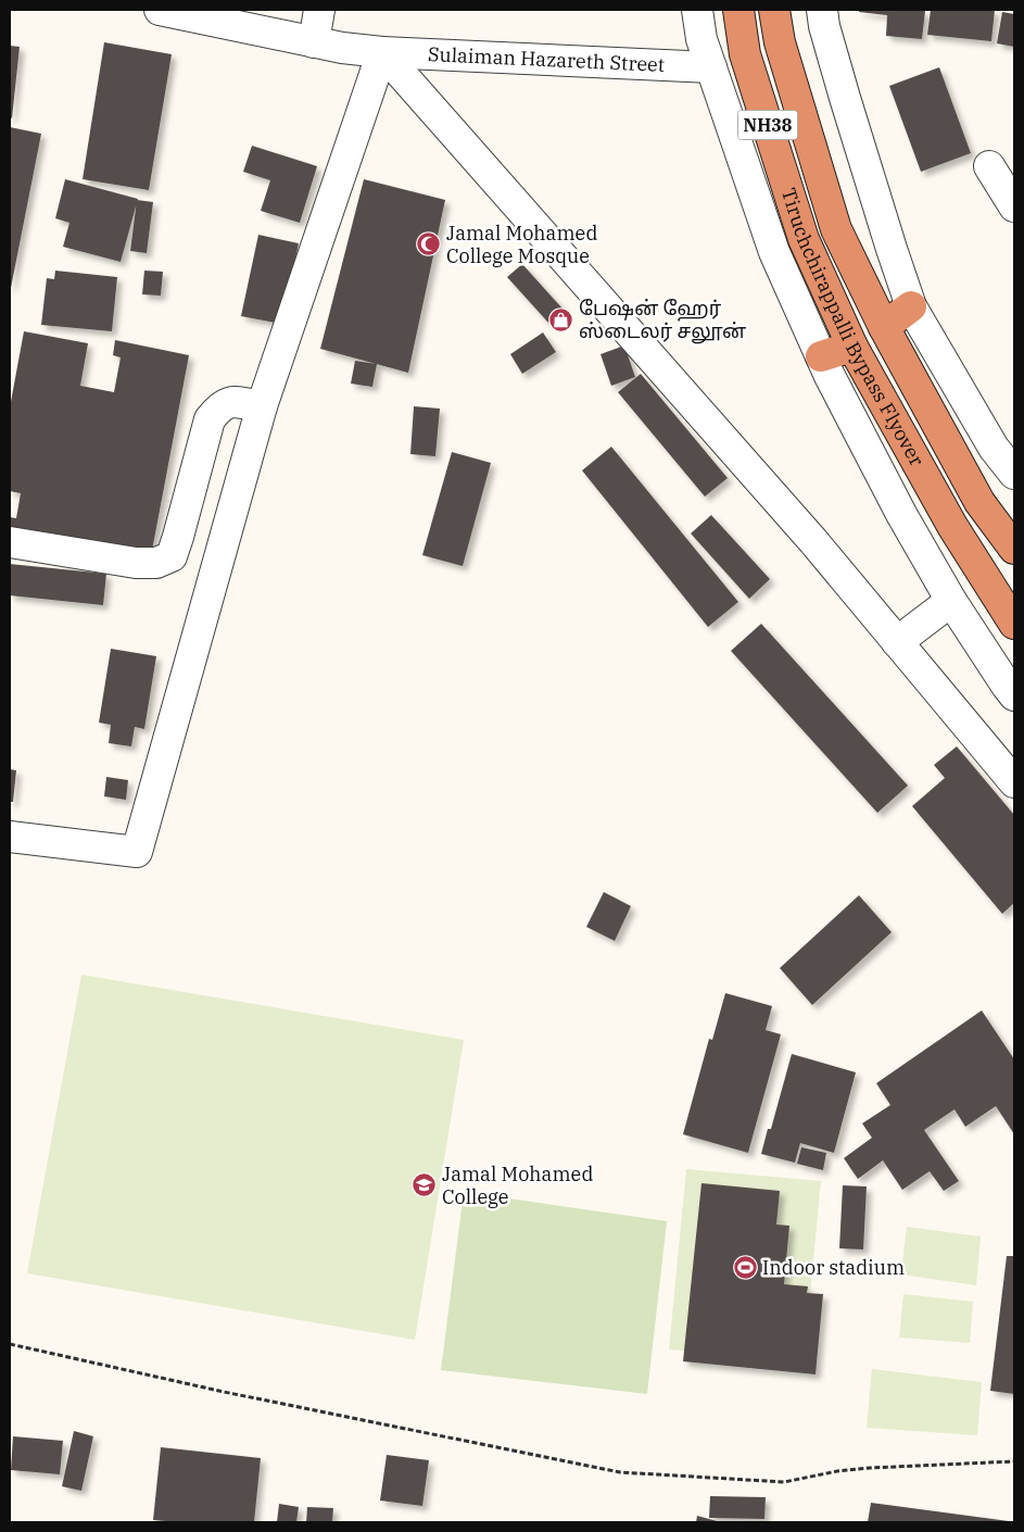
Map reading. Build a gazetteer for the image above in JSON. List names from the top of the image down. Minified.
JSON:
{"streets":{"highway":["NH38","Tiruchchirappalli Bypass Flyover"],"street":["Sulaiman Hazareth Street"]},"places":{"mosque":["Jamal Mohamed College Mosque"],"shop":["பேஷன் ஹேர் ஸ்டைலர் சலூன்"],"school or university":["Jamal Mohamed College"],"sports":["Indoor stadium"]}}
